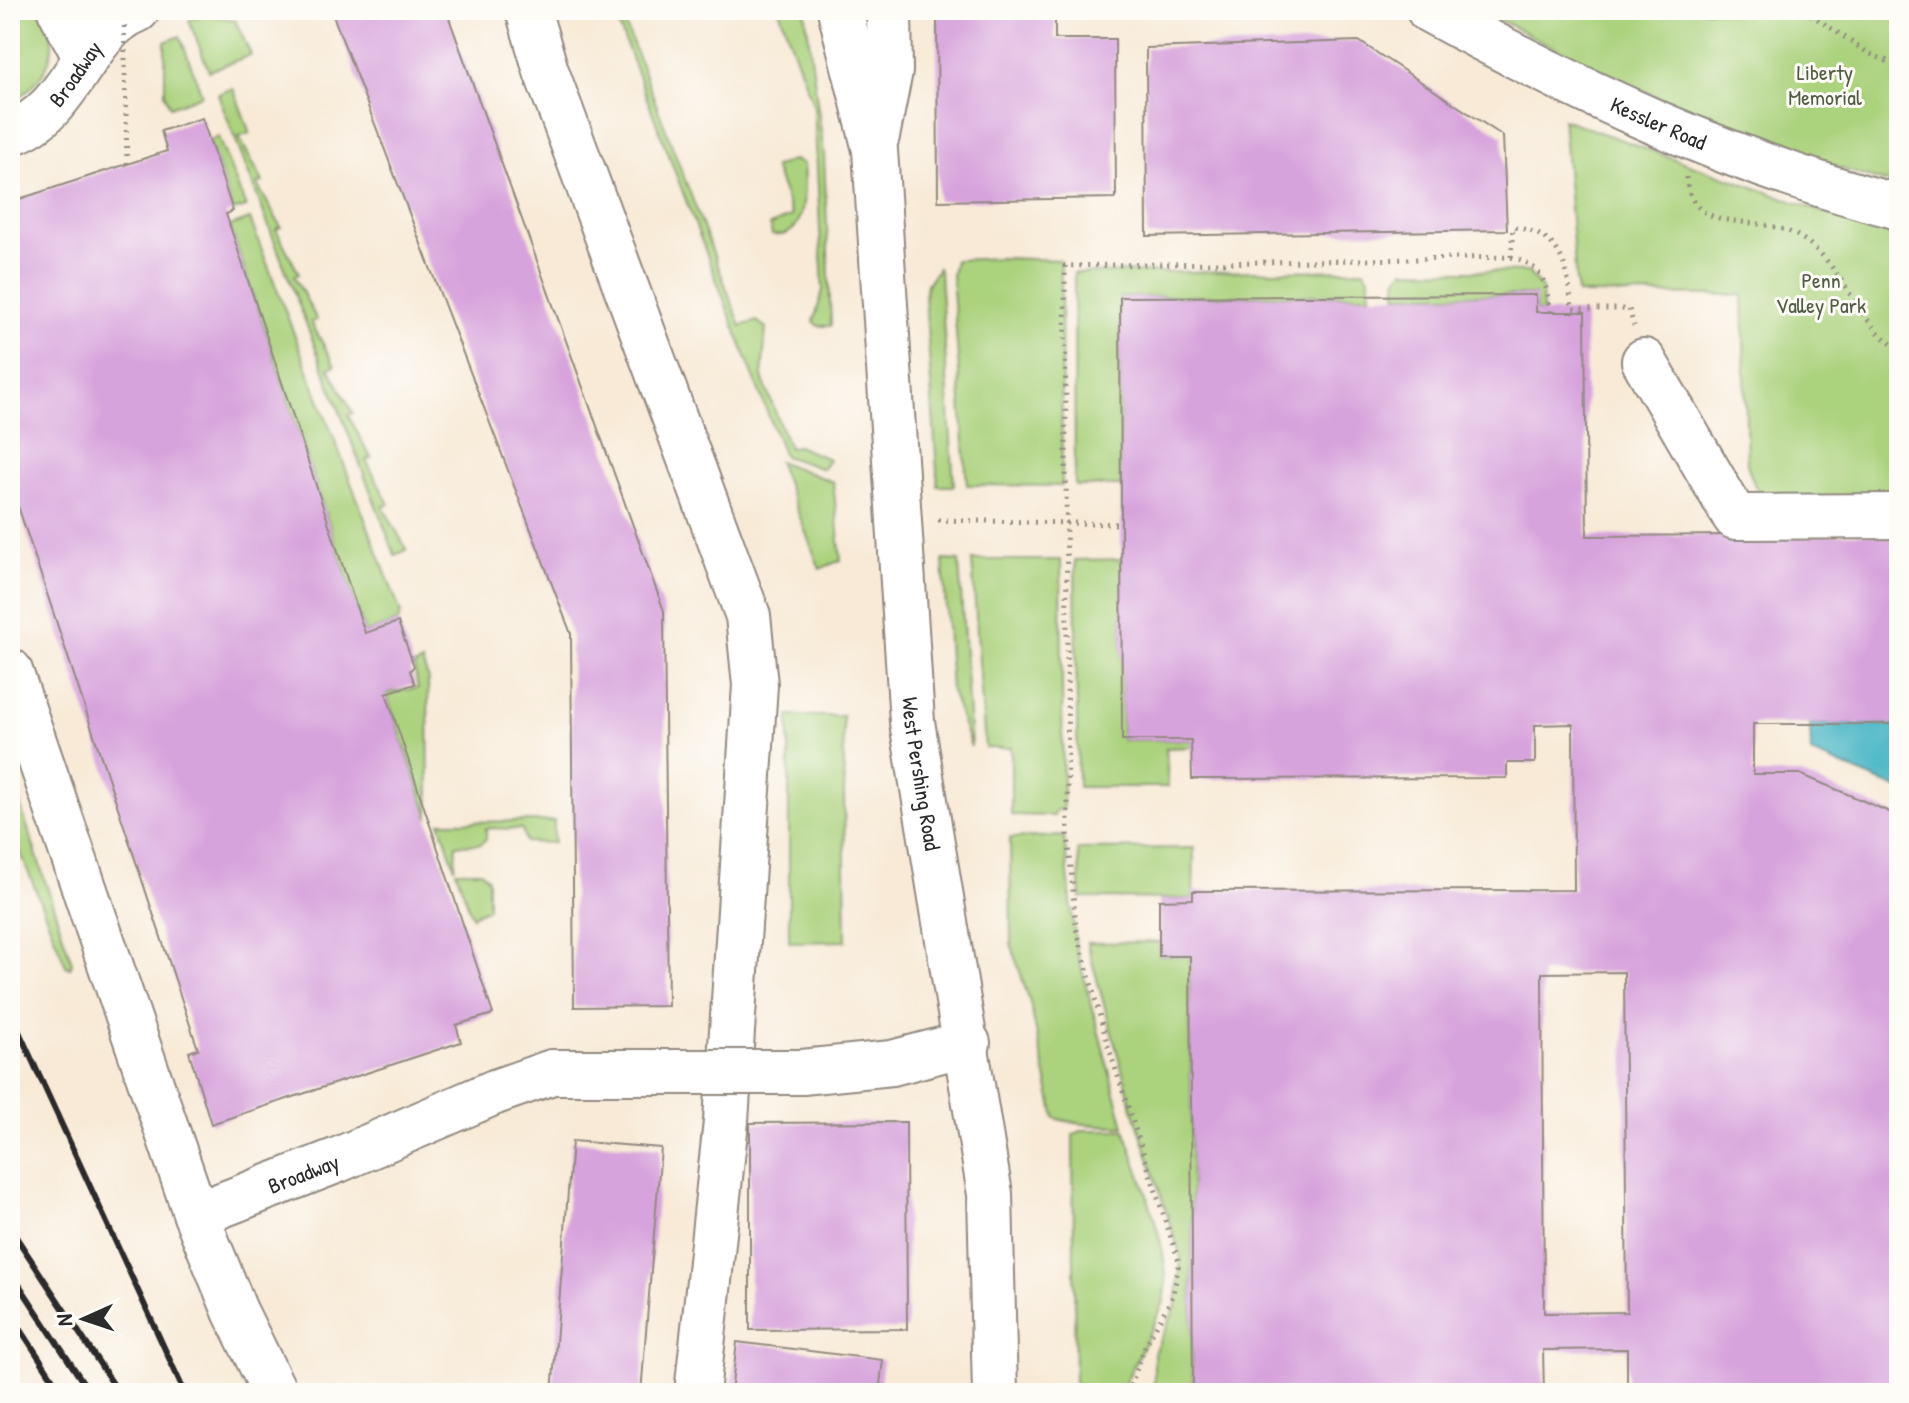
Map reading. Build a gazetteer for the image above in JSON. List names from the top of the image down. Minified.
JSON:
{"streets":{"main road":["Broadway","Kessler Road","West Pershing Road"]},"crossings":[["Broadway","West Pershing Road"]],"parks":["Liberty Memorial","Penn Valley Park"],"north":"left"}
